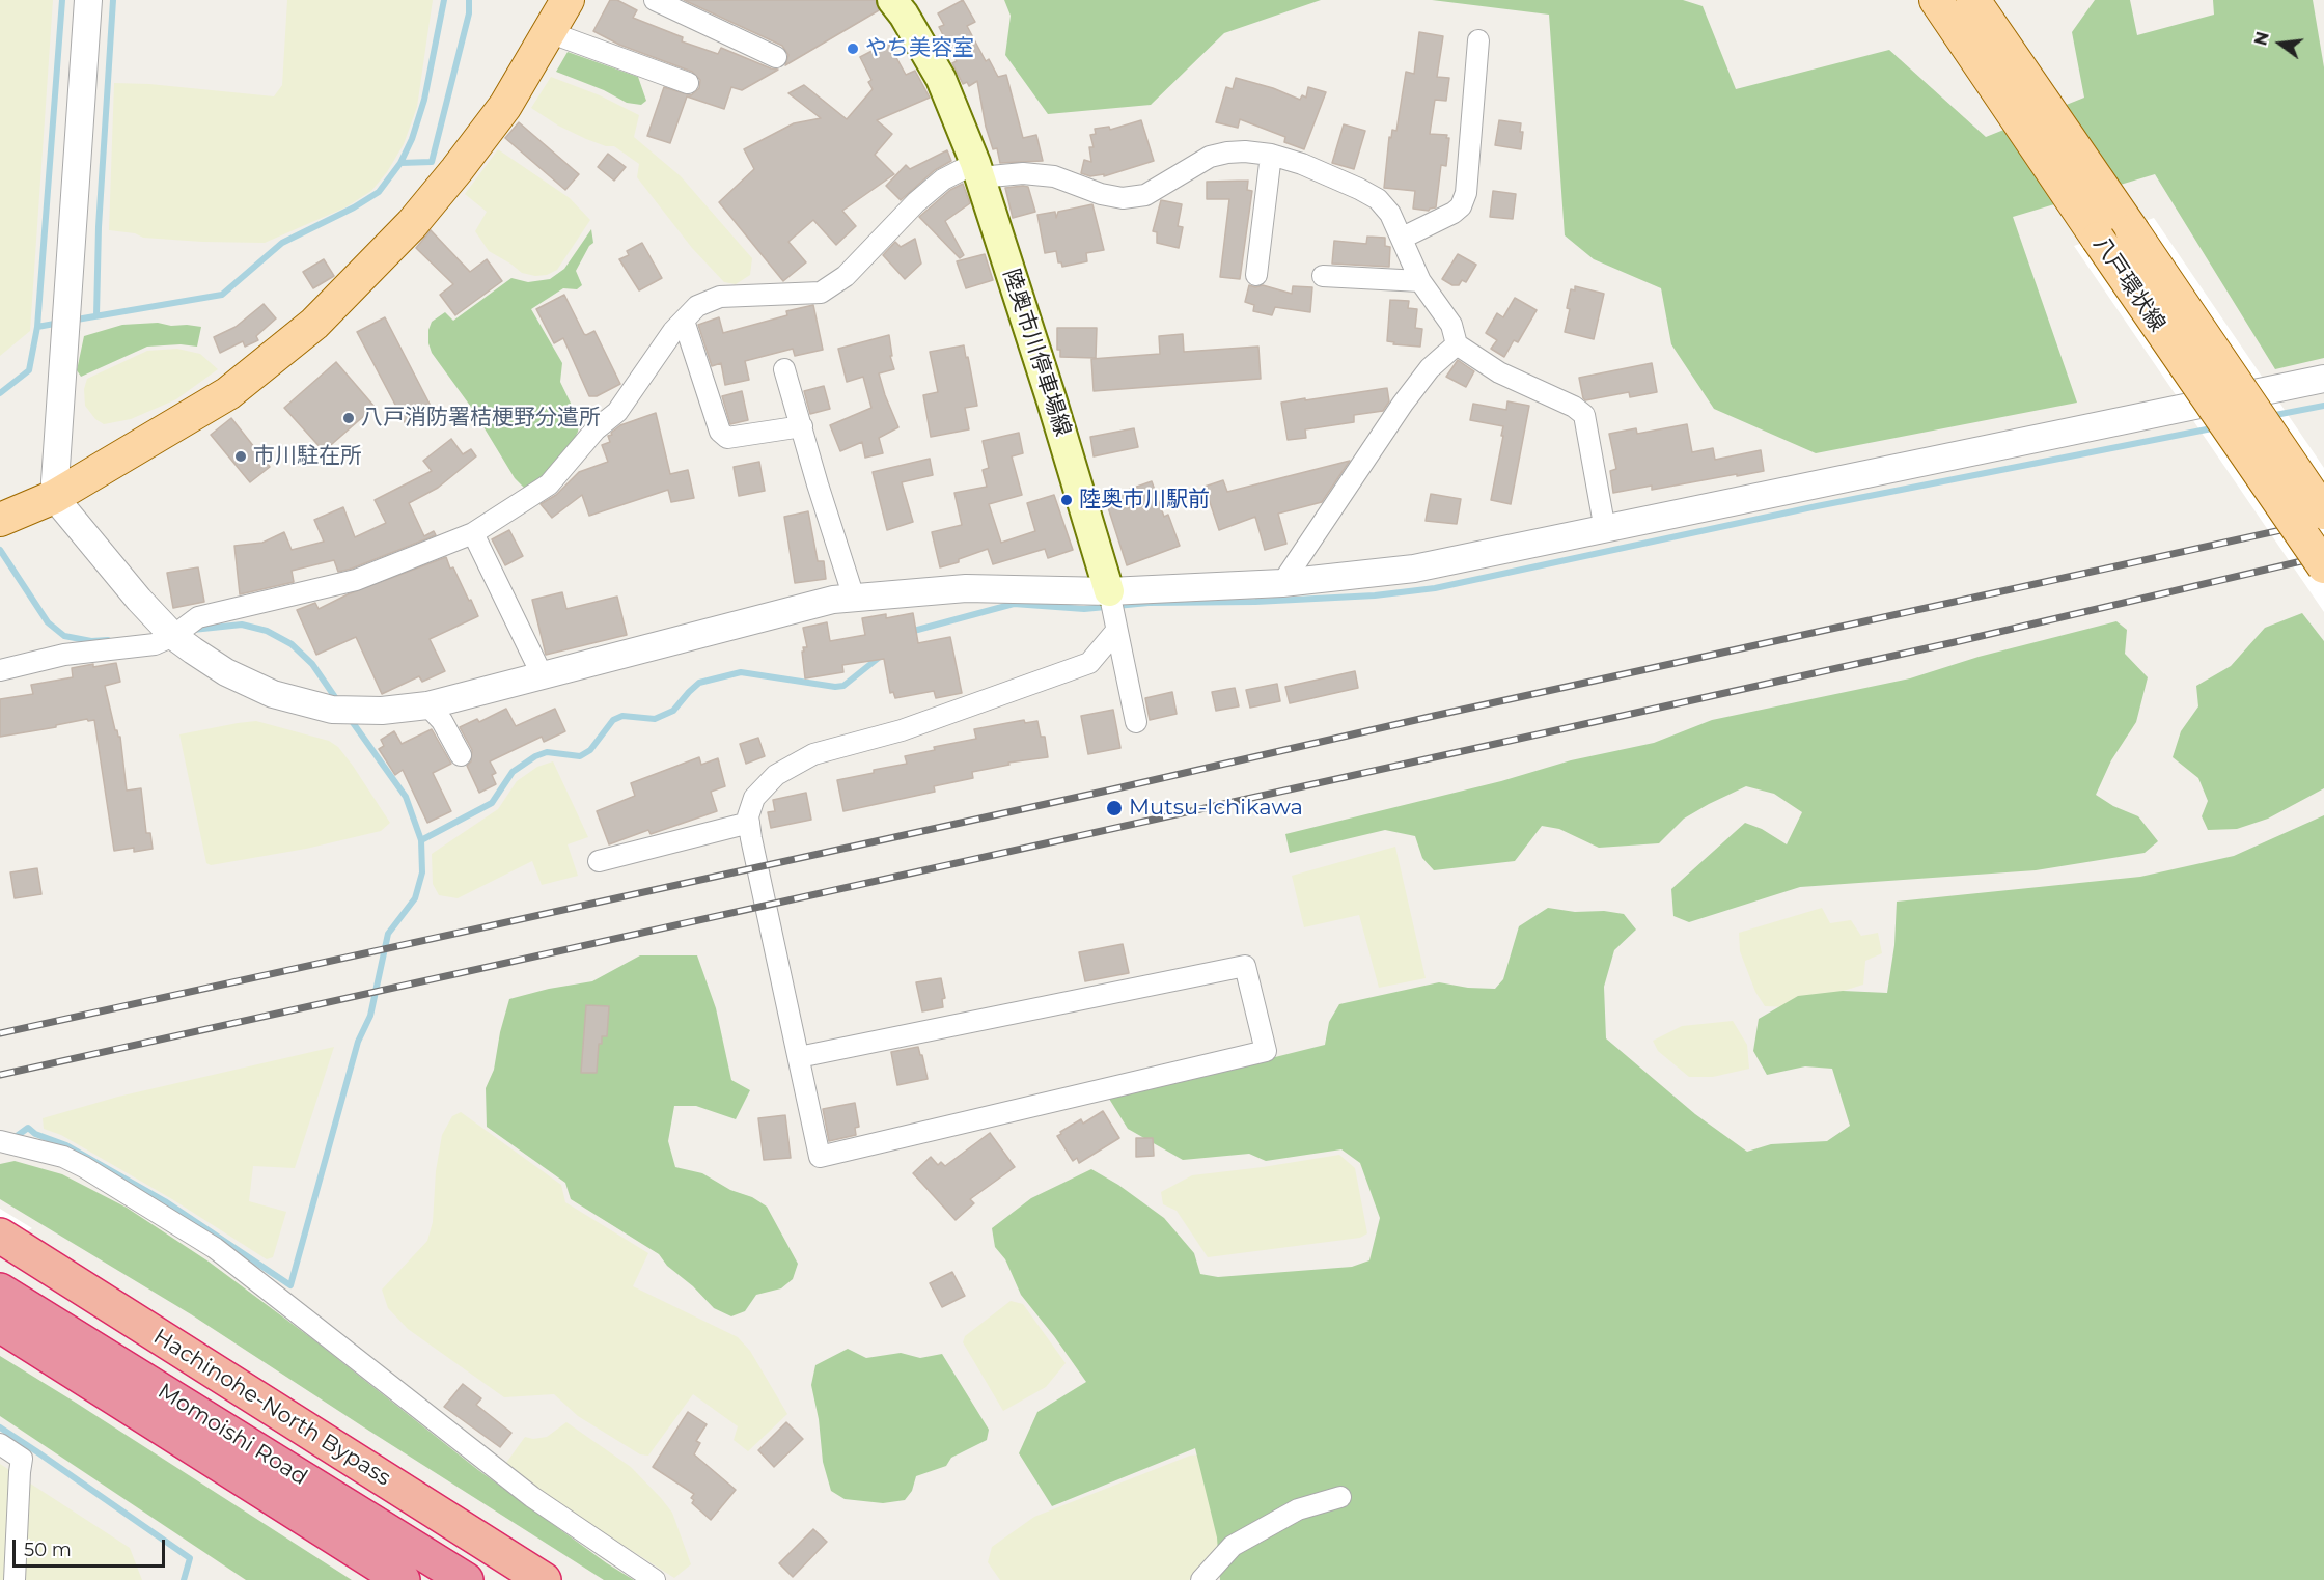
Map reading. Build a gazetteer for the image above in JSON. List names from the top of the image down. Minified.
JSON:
{"streets":{"highway":["Hachinohe-North Bypass","Momoishi Road"],"main road":["八戸環状線","陸奥市川停車場線"]},"places":["やち美容室","八戸消防署桔梗野分遣所","市川駐在所","陸奥市川駅前","Mutsu-Ichikawa"],"scale_bar":"50 m","north":"left"}
